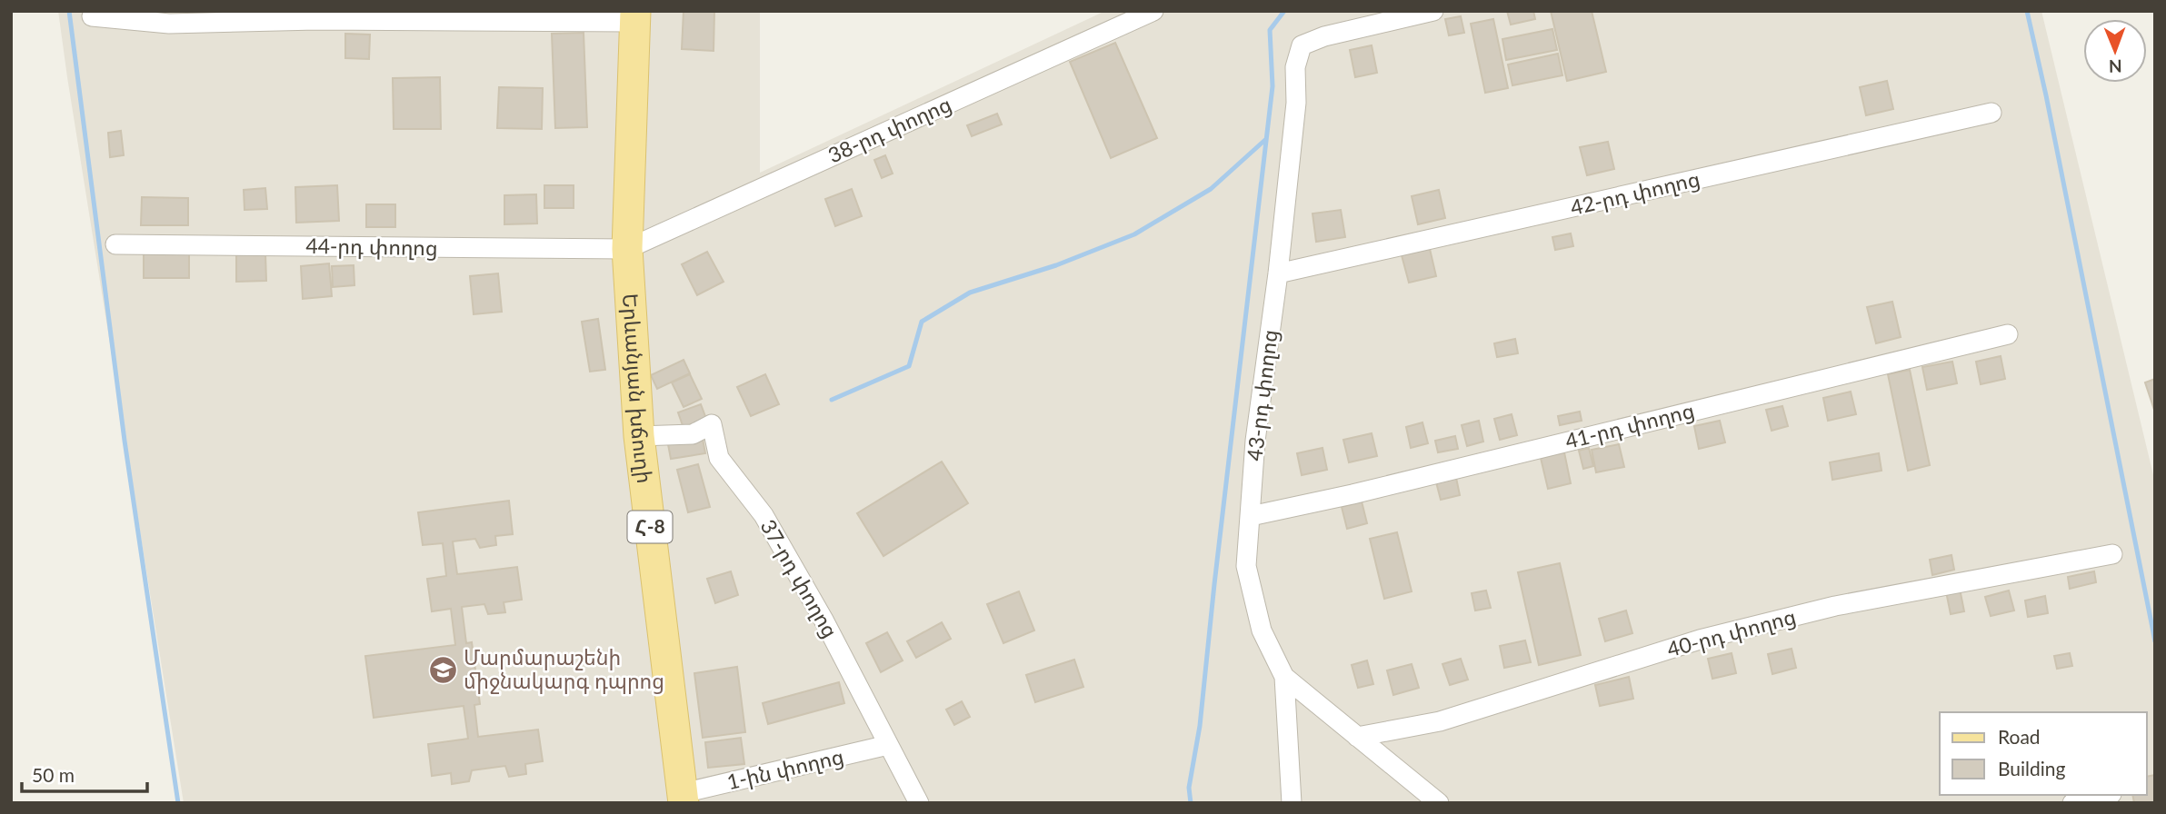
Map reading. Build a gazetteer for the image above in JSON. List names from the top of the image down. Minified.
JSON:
{"streets":{"main road":["Երևանյան խճուղի","Հ-8"],"street":["38-րդ փողոց","42-րդ փողոց","44-րդ փողոց","43-րդ փողոց","41-րդ փողոց","37-րդ փողոց","40-րդ փողոց","1-ին փողոց"]},"crossings":[["38-րդ փողոց","44-րդ փողոց"],["38-րդ փողոց","Երևանյան խճուղի"],["42-րդ փողոց","43-րդ փողոց"],["44-րդ փողոց","Երևանյան խճուղի"],["Երևանյան խճուղի","37-րդ փողոց"],["Երևանյան խճուղի","1-ին փողոց"],["43-րդ փողոց","41-րդ փողոց"],["43-րդ փողոց","40-րդ փողոց"],["37-րդ փողոց","1-ին փողոց"]],"places":{"school or university":["Մարմարաշենի միջնակարգ դպրոց"]},"legend":["Road","Building"],"scale_bar":"50 m","north":"bottom"}
